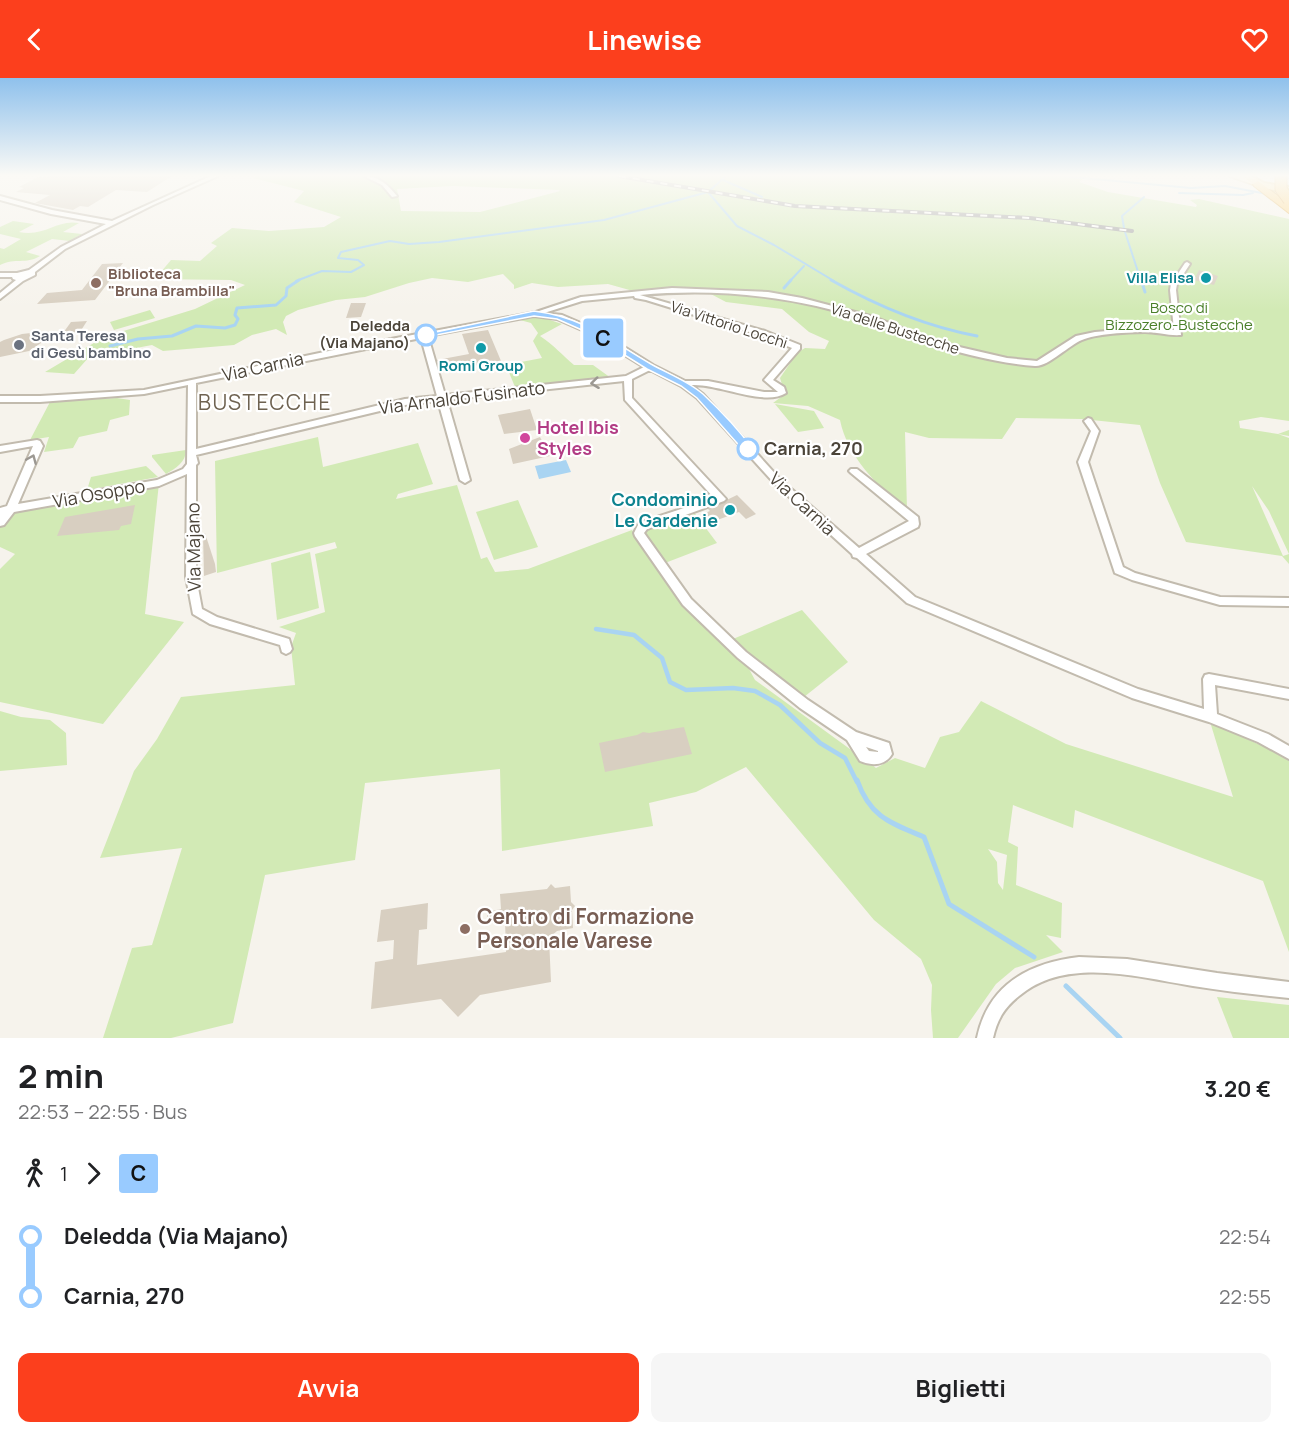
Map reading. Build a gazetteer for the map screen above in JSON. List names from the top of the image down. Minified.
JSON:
{"streets":{"street":["Via Vittorio Locchi","Via delle Bustecche","Via Carnia","Via Arnaldo Fusinato","Via Osoppo","Via Majano"]},"crossings":[["Via Vittorio Locchi","Via delle Bustecche"],["Via Vittorio Locchi","Via Carnia"],["Via delle Bustecche","Via Carnia"],["Via Carnia","Via Arnaldo Fusinato"],["Via Carnia","Via Majano"],["Via Arnaldo Fusinato","Via Osoppo"],["Via Arnaldo Fusinato","Via Majano"],["Via Osoppo","Via Majano"]],"one_way":["Via Arnaldo Fusinato"],"districts":["BUSTECCHE"],"parks":["Bosco di Bizzozero-Bustecche"],"places":["Villa Elisa","Biblioteca \"Bruna Brambilla\"","Deledda (Via Majano)","Santa Teresa di Gesù bambino","Romi Group","Hotel Ibis Styles","Carnia, 270","Condominio Le Gardenie","Centro di Formazione Personale Varese"],"lines":["bus line C"],"page":{"header":"Linewise","on_map":"C","heading":["2 min","22:53 – 22:55 · Bus","3.20 €"],"legs":["1","C"],"list":[{"name":"Deledda (Via Majano)","value":"22:54"},{"name":"Carnia, 270","value":"22:55"}],"buttons":["Avvia","Biglietti"]}}
